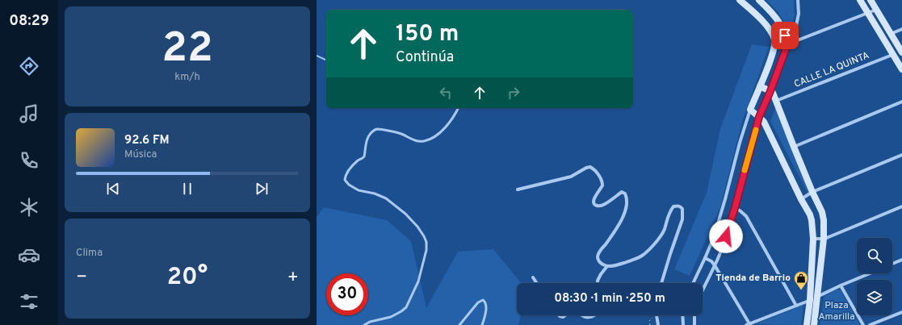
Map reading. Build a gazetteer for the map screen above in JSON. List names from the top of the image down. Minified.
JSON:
{"streets":{"street":["CALLE LA QUINTA"]},"parks":["Plaza Amarilla"],"places":{"shop":["Tienda de Barrio"]},"page":{"tabs":"08:29","tile":[["22","km/h"],"Clima"],"turn":["150 m","Continúa"],"song":["92.6 FM","Música"],"heat":["−","20°","+"],"limit":"30","trip":"08:30 · 1 min · 250 m"}}
